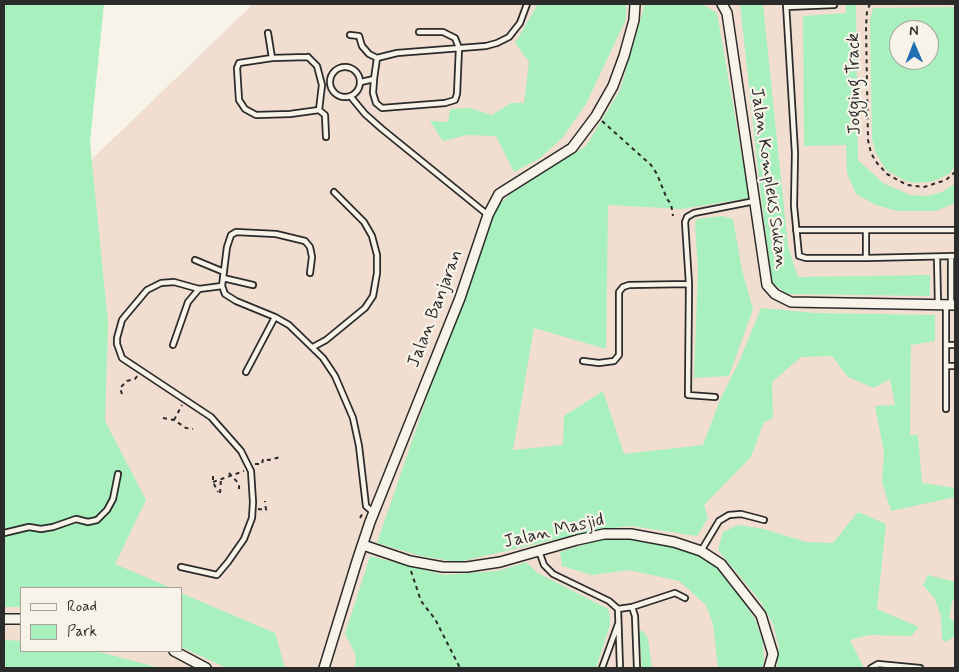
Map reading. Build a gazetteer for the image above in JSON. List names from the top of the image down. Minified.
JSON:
{"streets":{"street":["Jalan Kompleks Sukan","Jalan Banjaran","Jalan Masjid"],"path":["Jogging Track"]},"crossings":[["Jalan Banjaran","Jalan Masjid"]],"legend":["Road","Park"],"north":"top"}
